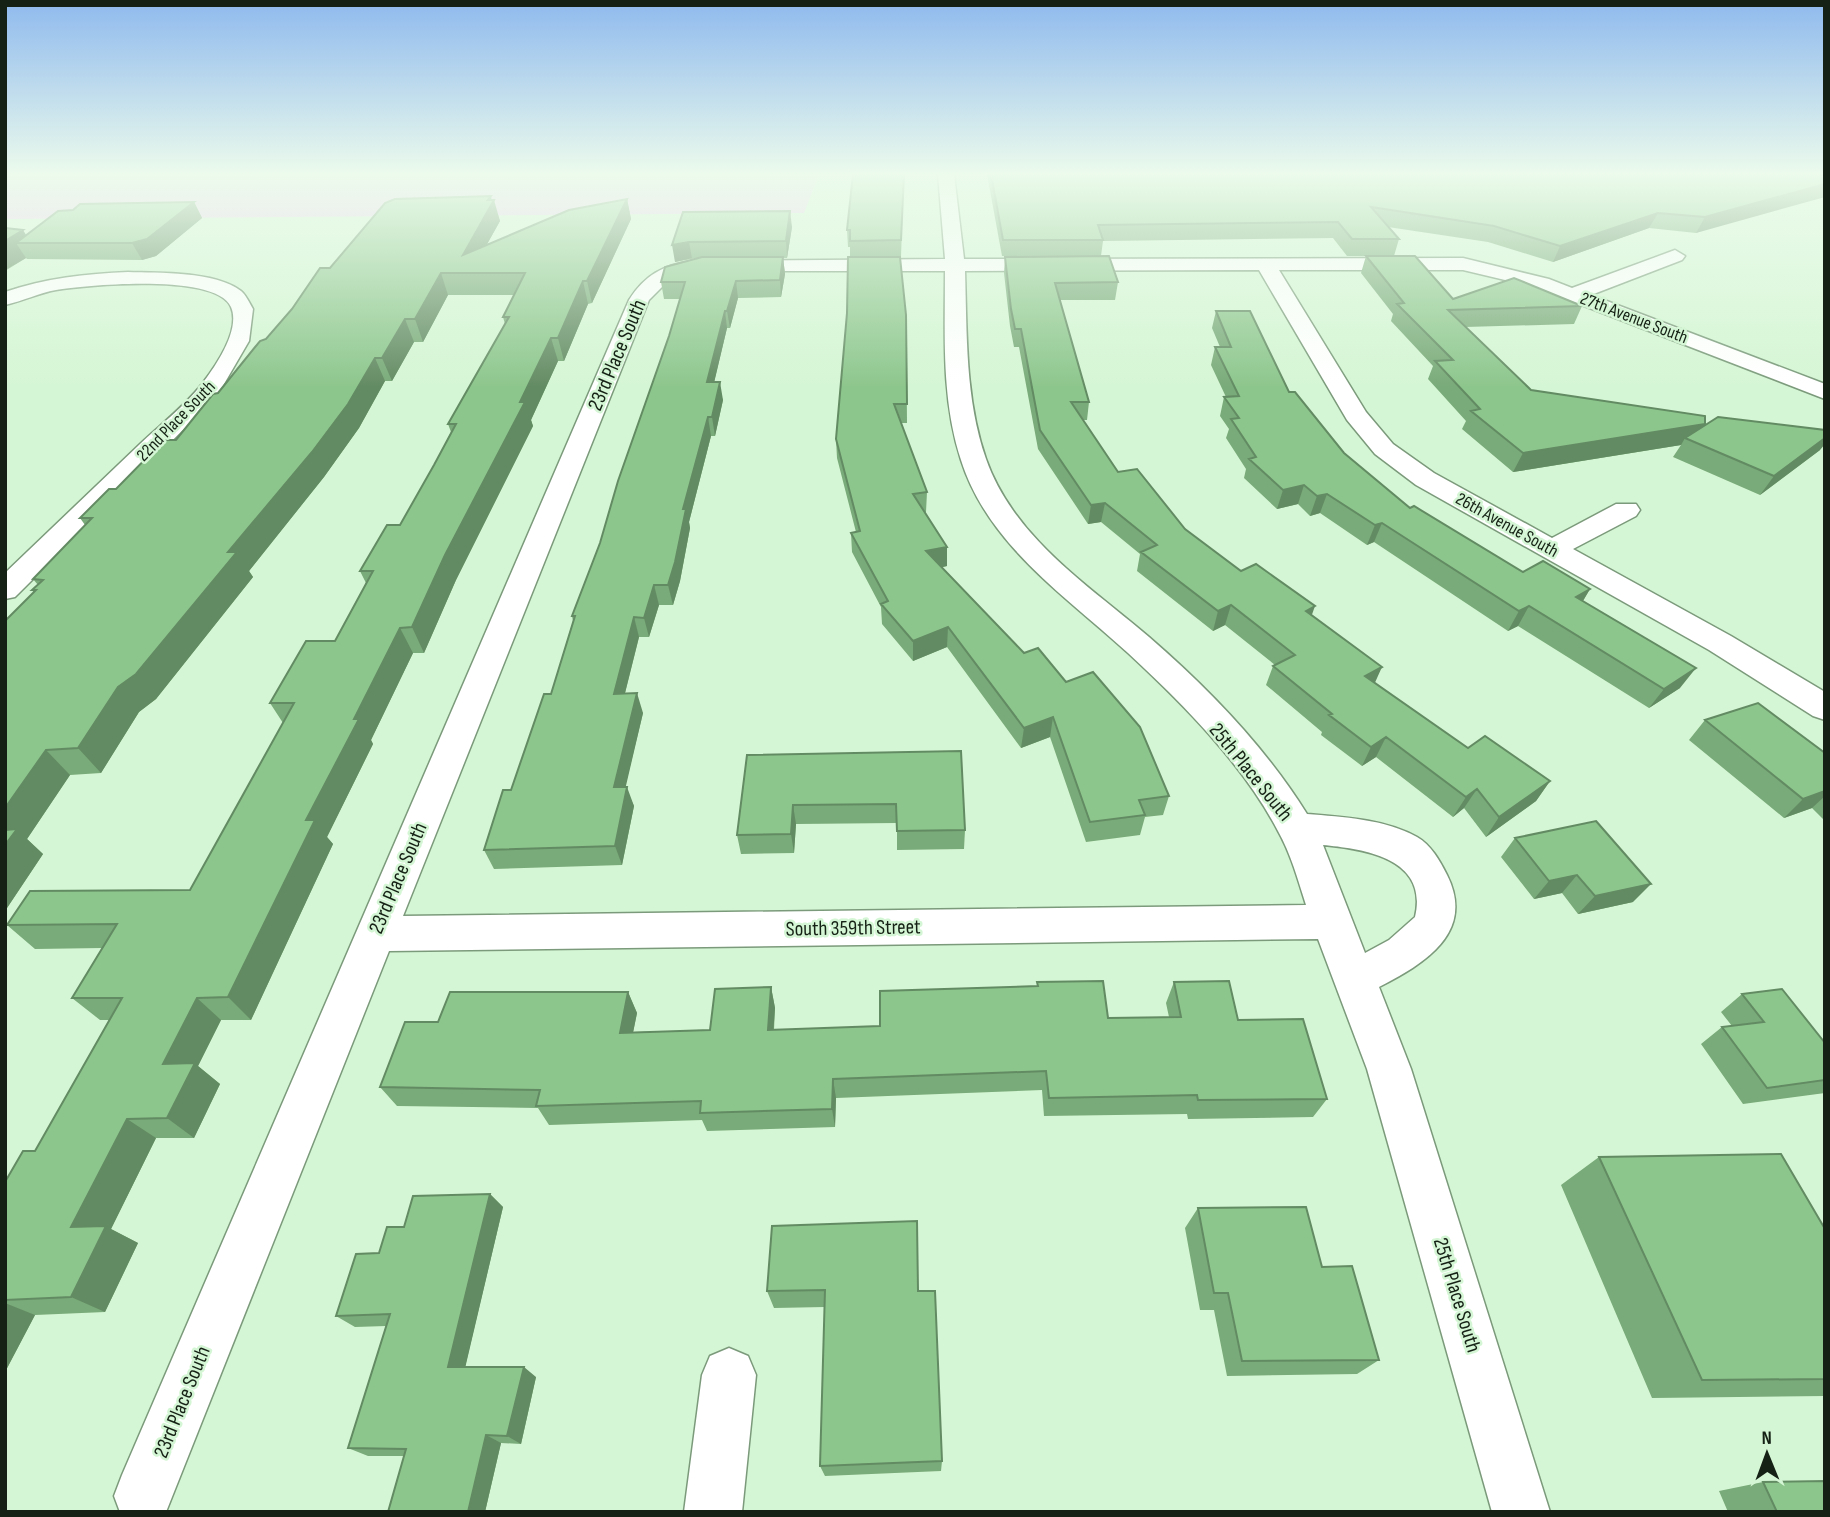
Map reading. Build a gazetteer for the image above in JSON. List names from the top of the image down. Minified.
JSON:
{"streets":{"street":["27th Avenue South","23rd Place South","22nd Place South","26th Avenue South","25th Place South","South 359th Street"]},"crossings":[["27th Avenue South","23rd Place South"],["27th Avenue South","26th Avenue South"],["27th Avenue South","25th Place South"],["23rd Place South","South 359th Street"],["25th Place South","South 359th Street"]],"north":"top"}
